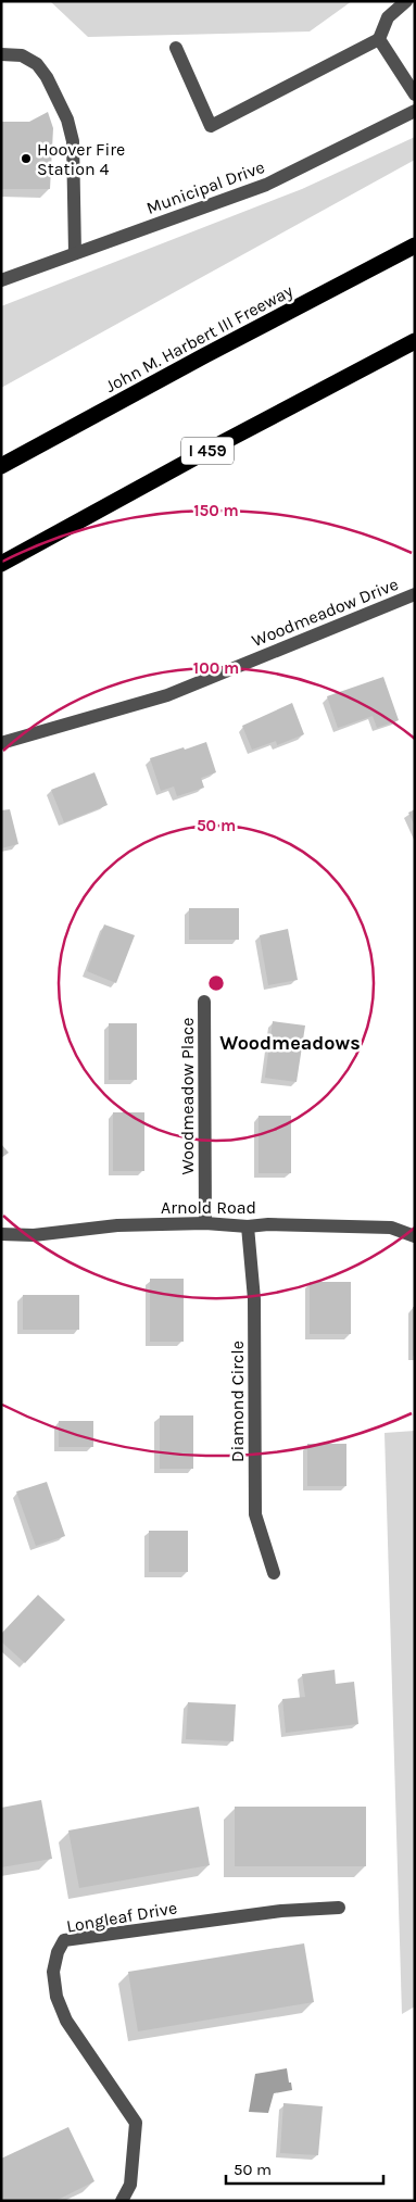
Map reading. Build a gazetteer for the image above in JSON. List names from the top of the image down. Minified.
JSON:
{"streets":{"highway":["John M. Harbert III Freeway","I 459"],"street":["Municipal Drive","Woodmeadow Drive","Woodmeadow Place","Arnold Road","Diamond Circle","Longleaf Drive"]},"crossings":[["Woodmeadow Place","Arnold Road"],["Arnold Road","Diamond Circle"]],"districts":["Woodmeadows"],"places":["Hoover Fire Station 4"],"scale_bar":"50 m","rings":["150 m","100 m","50 m"]}
